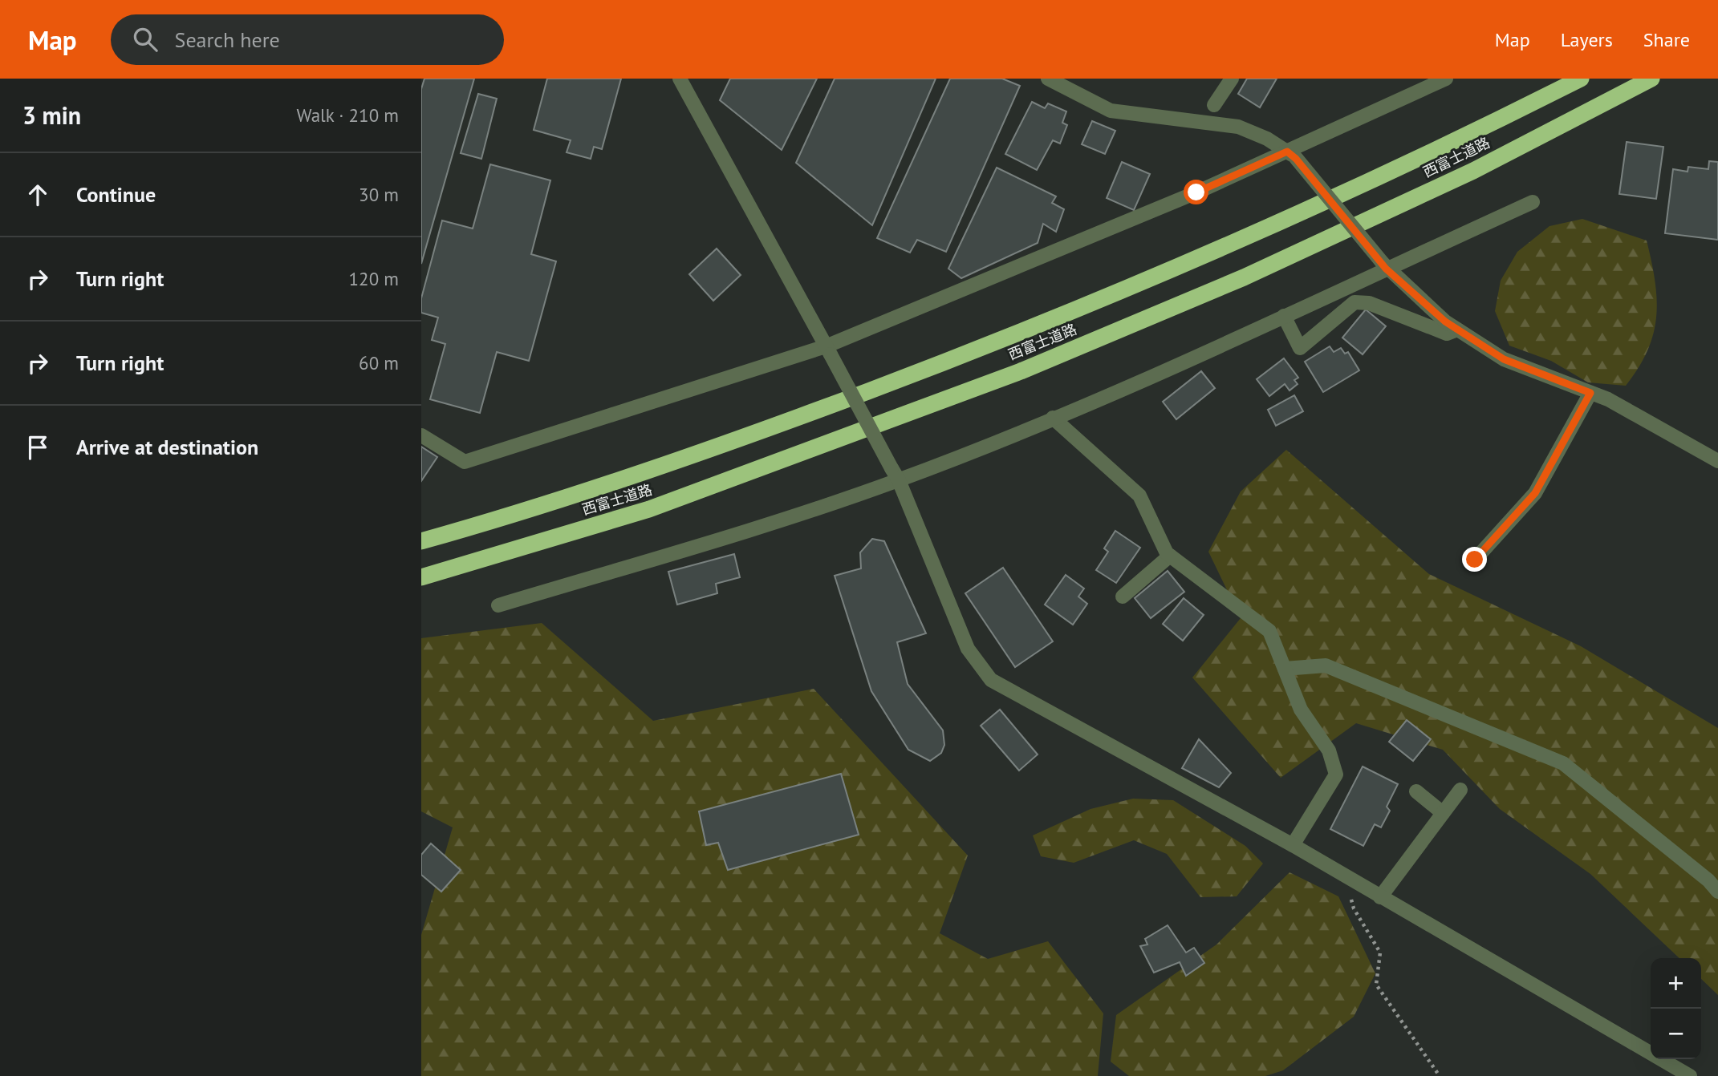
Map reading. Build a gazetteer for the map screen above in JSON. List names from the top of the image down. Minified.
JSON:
{"streets":{"highway":["西富士道路"]},"page":{"header":"Map","search":"Search here","nav":["Map","Layers","Share"],"heading":["3 min","Walk · 210 m"],"list":[["Continue","30 m"],["Turn right","120 m"],["Turn right","60 m"],"Arrive at destination"],"map_buttons":["+","−"]}}
